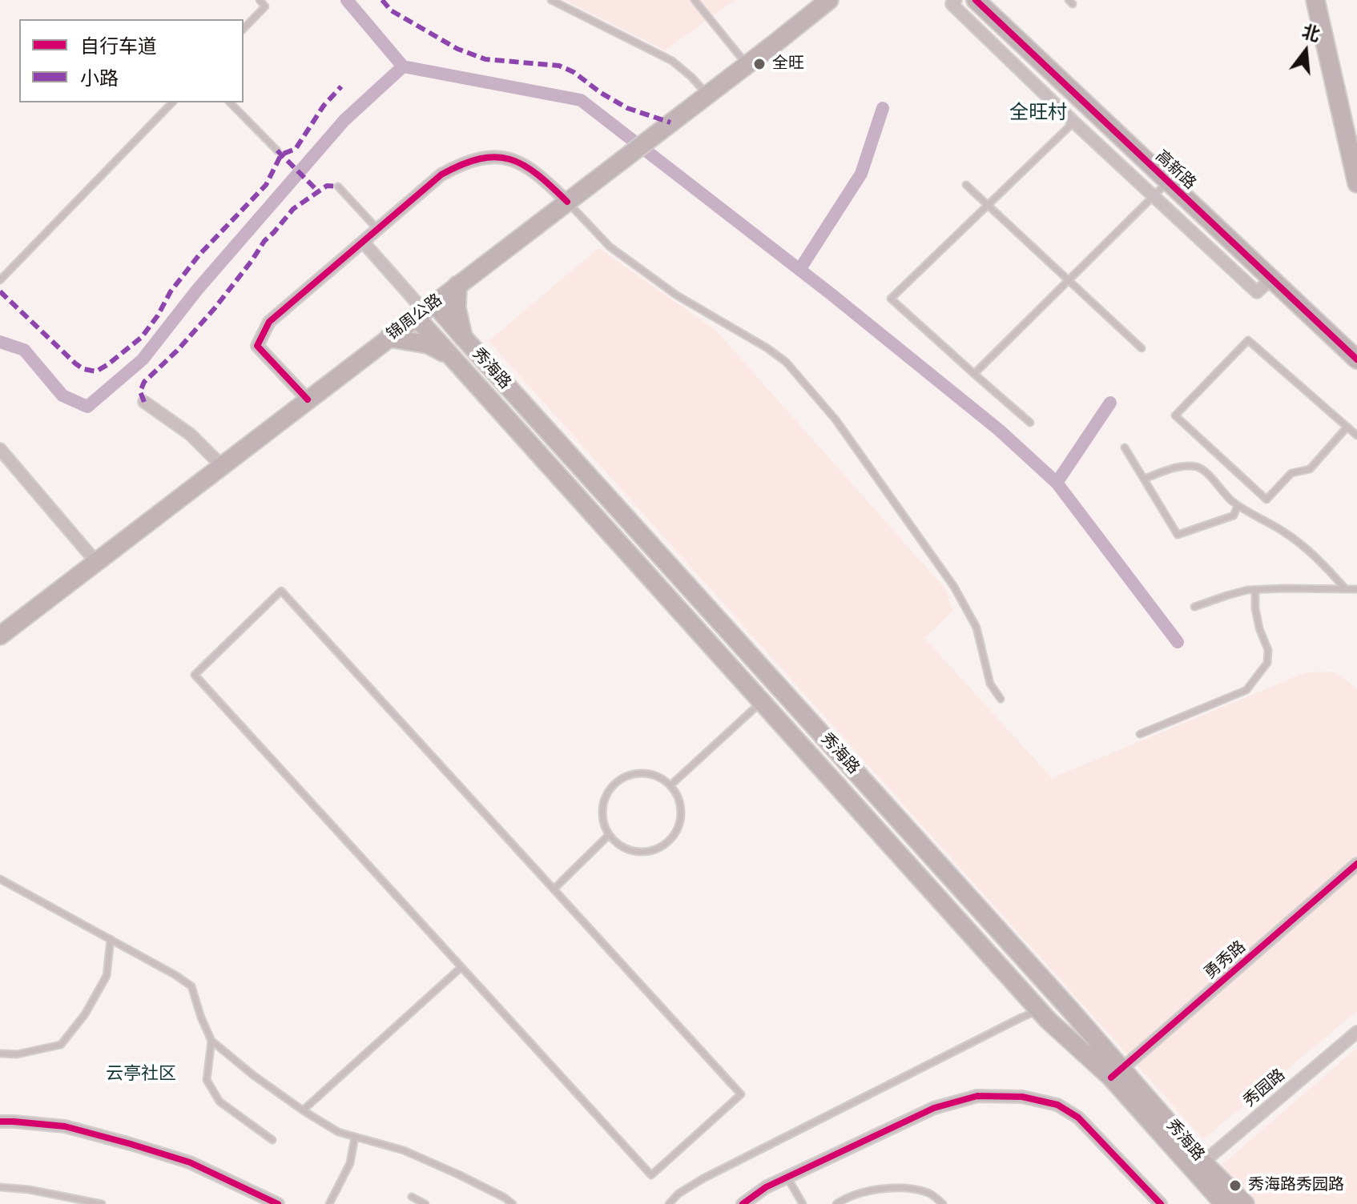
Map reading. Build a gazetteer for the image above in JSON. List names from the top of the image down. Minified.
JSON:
{"streets":{"main road":["高新路","锦周公路","秀海路"],"street":["勇秀路","秀园路"]},"crossings":[["锦周公路","秀海路"],["秀海路","勇秀路"],["秀海路","秀园路"]],"districts":["全旺村","云亭社区"],"places":["全旺","秀海路秀园路"],"legend":["自行车道","小路"],"north":"top"}
